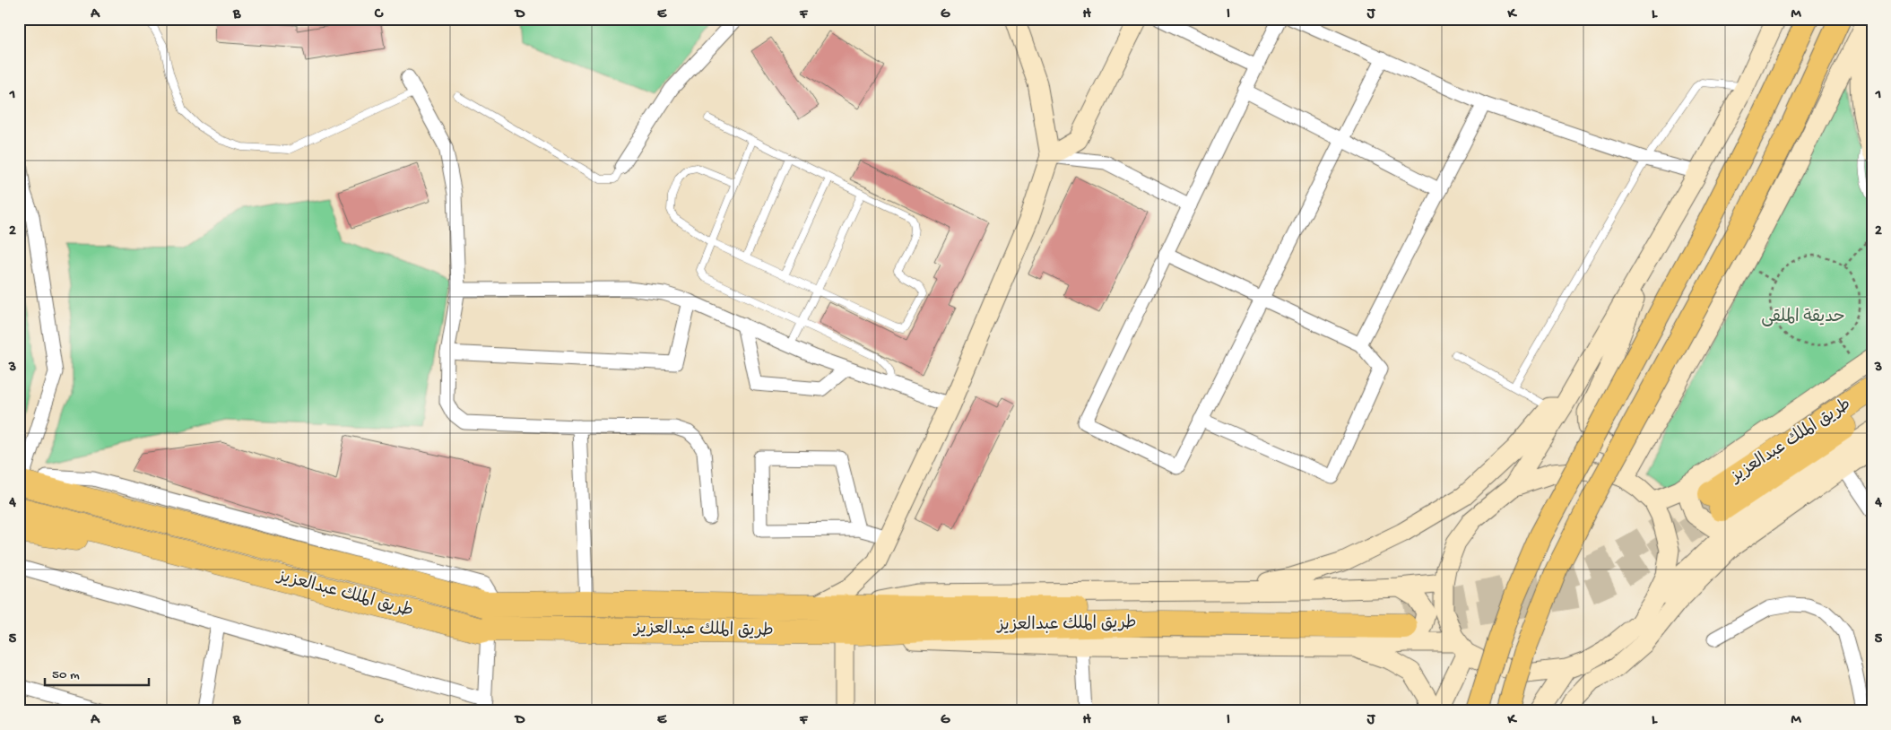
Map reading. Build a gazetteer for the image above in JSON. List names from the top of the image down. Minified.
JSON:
{"streets":{"highway":["طريق الملك عبدالعزيز"]},"parks":["حديقة الملقى"],"scale_bar":"50 m","grid":{"columns":["A","B","C","D","E","F","G","H","I","J","K","L","M"],"rows":["1","2","3","4","5"]}}
